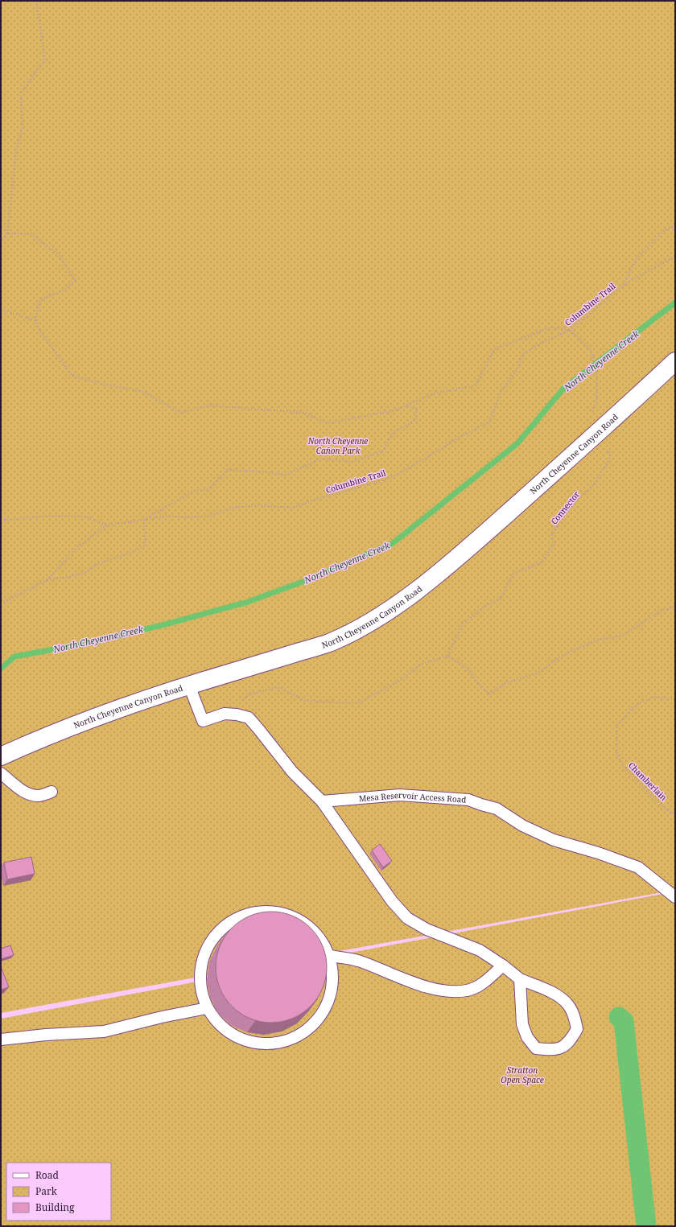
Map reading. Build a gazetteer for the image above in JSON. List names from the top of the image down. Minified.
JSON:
{"streets":{"street":["North Cheyenne Canyon Road"],"lane":["Mesa Reservoir Access Road"],"path":["Columbine Trail","Connector","Chamberlain"]},"water":["North Cheyenne Creek"],"parks":["North Cheyenne Cañon Park","Stratton Open Space"],"legend":["Road","Park","Building"]}
